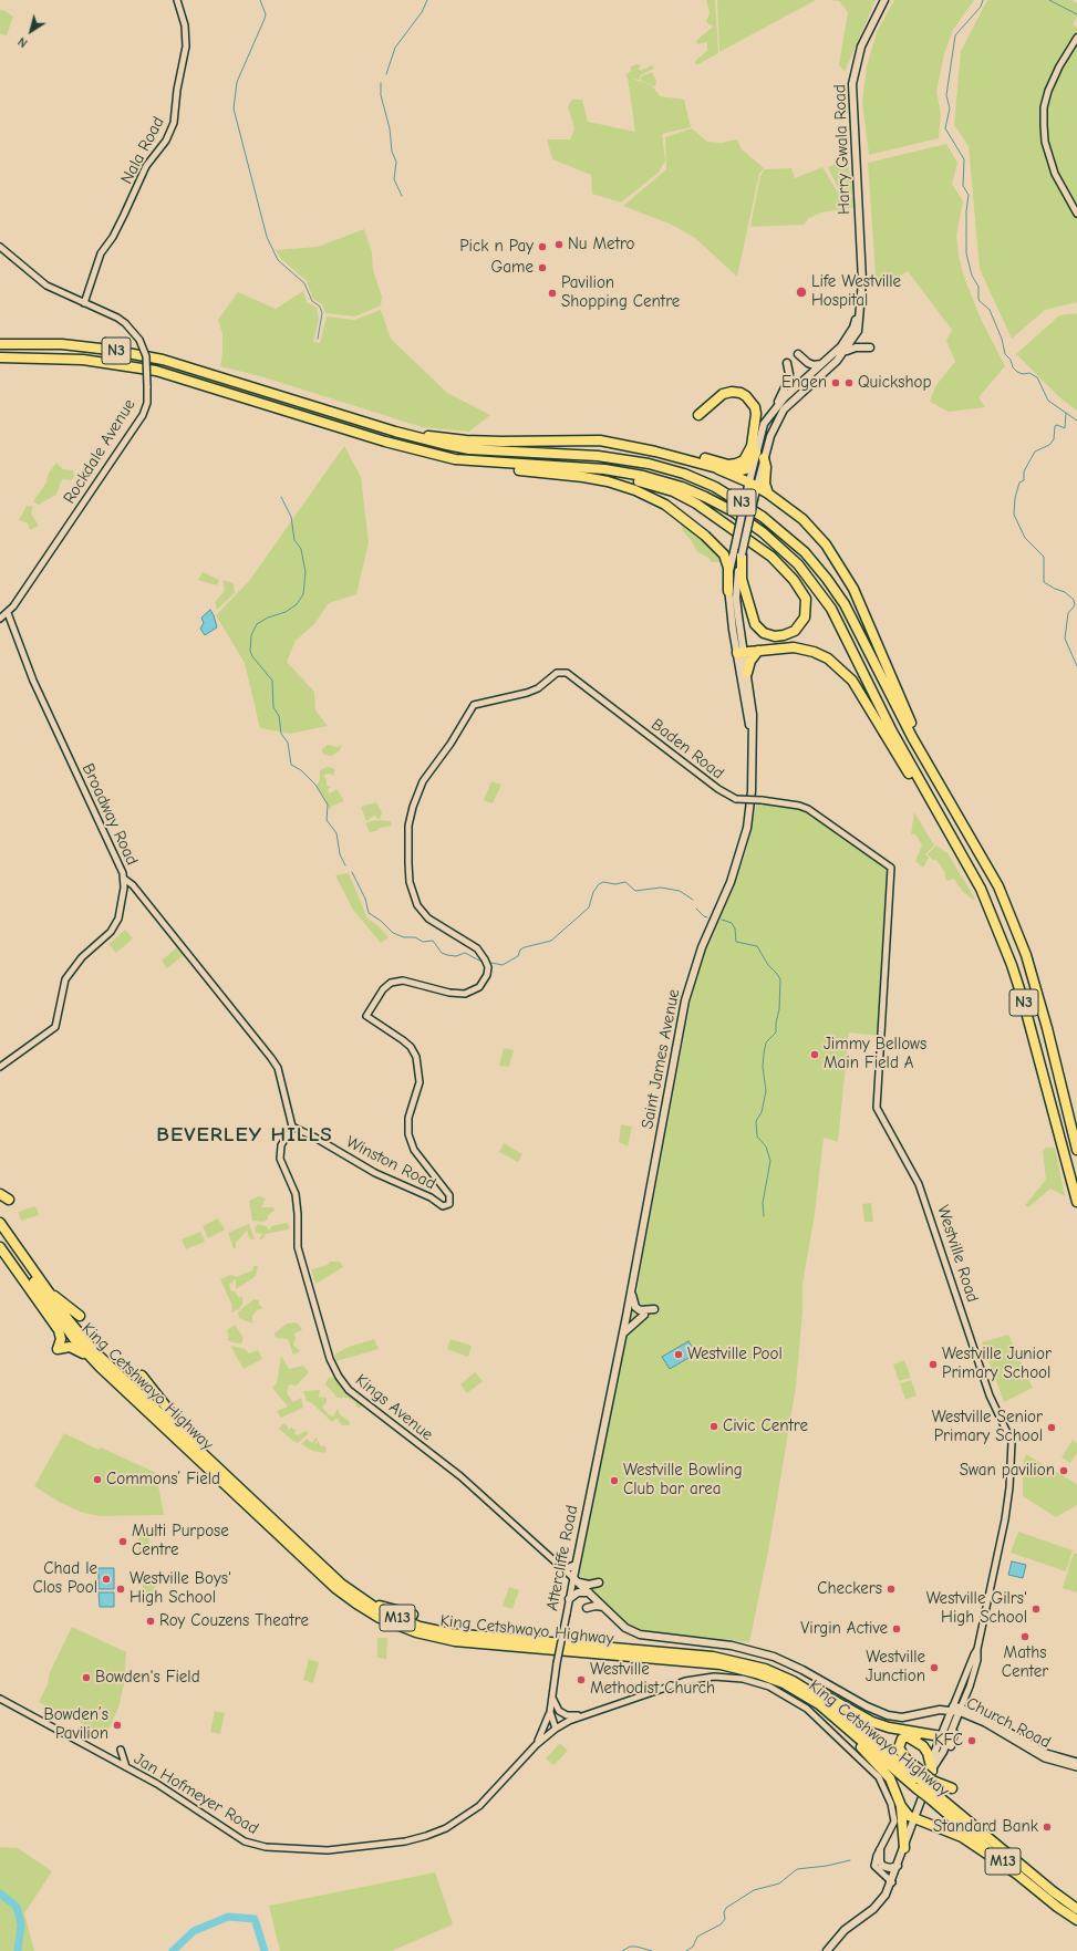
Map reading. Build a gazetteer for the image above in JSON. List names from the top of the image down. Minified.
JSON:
{"streets":{"highway":["N3","King Cetshwayo Highway","M13"],"main road":["Harry Gwala Road","Saint James Avenue","Westville Road","Attercliffe Road"],"street":["Nala Road","Rockdale Avenue","Baden Road","Broadway Road","Winston Road","Kings Avenue","Church Road","Jan Hofmeyer Road"]},"crossings":[["Harry Gwala Road","Saint James Avenue"],["Nala Road","Rockdale Avenue"],["Rockdale Avenue","Broadway Road"],["Baden Road","Winston Road"],["Baden Road","Westville Road"],["Saint James Avenue","Attercliffe Road"],["Winston Road","Kings Avenue"],["Westville Road","King Cetshwayo Highway"],["Westville Road","Church Road"],["Westville Road","Jan Hofmeyer Road"],["Kings Avenue","Attercliffe Road"],["Attercliffe Road","Jan Hofmeyer Road"]],"districts":["BEVERLEY HILLS"],"places":["Nu Metro","Pick n Pay","Game","Life Westville Hospital","Pavilion Shopping Centre","Engen","Quickshop","Jimmy Bellows Main Field A","Westville Pool","Westville Junior Primary School","Civic Centre","Westville Senior Primary School","Swan pavilion","Commons’ Field","Westville Bowling Club bar area","Multi Purpose Centre","Chad le Clos Pool","Westville Boys' High School","Checkers","Westville Gilrs' High School","Roy Couzens Theatre","Virgin Active","Maths Center","Westville Junction","Bowden's Field","Westville Methodist Church","Bowden’s Pavilion","KFC","Standard Bank"],"north":"bottom left"}
